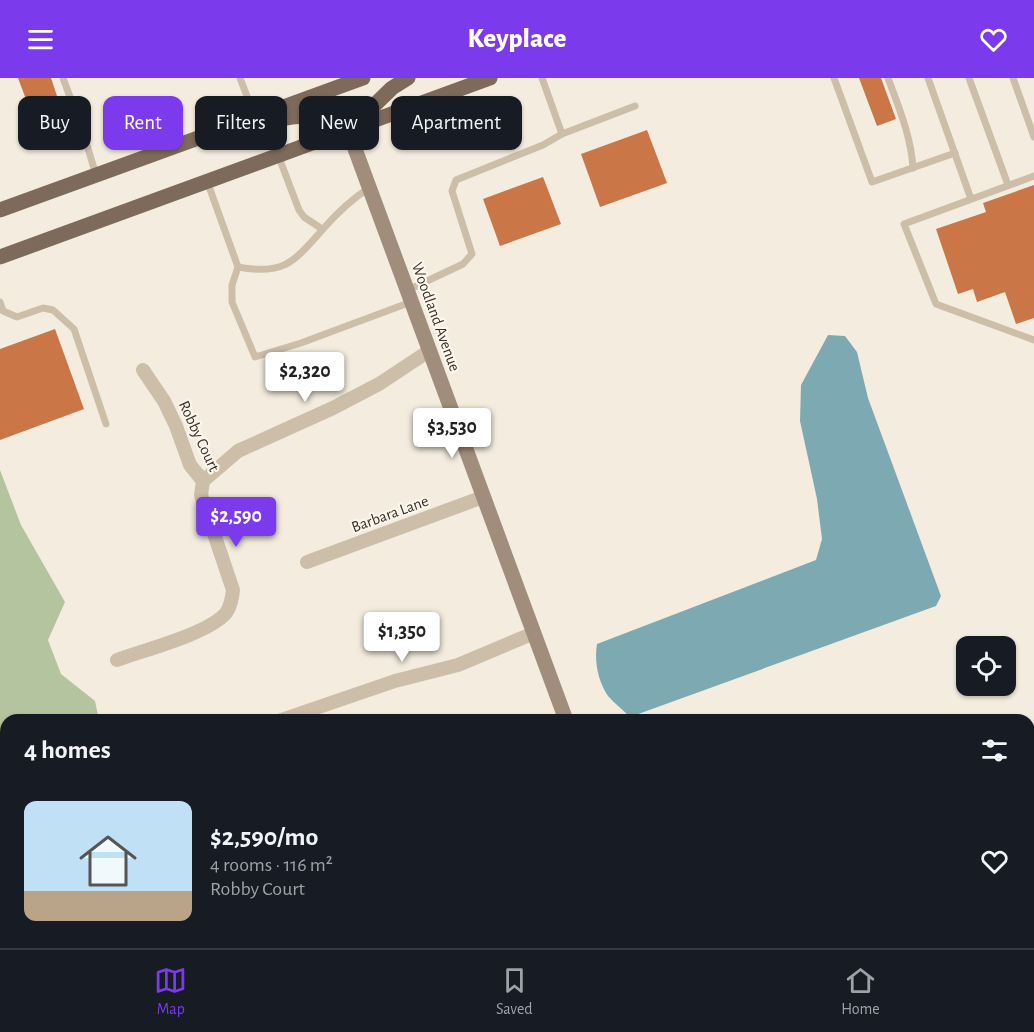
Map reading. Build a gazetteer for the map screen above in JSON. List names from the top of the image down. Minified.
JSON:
{"streets":{"street":["Woodland Avenue","Robby Court","Barbara Lane"]},"crossings":[["Woodland Avenue","Barbara Lane"]],"page":{"header":"Keyplace","chip":["Buy","Rent","Filters","New","Apartment"],"price":["$2,320","$3,530","$2,590","$1,350"],"heading":"4 homes","list":[{"name":"$2,590/mo","note":"4 rooms · 116 m² · Robby Court"}],"tabs":["Map","Saved","Home"]}}
